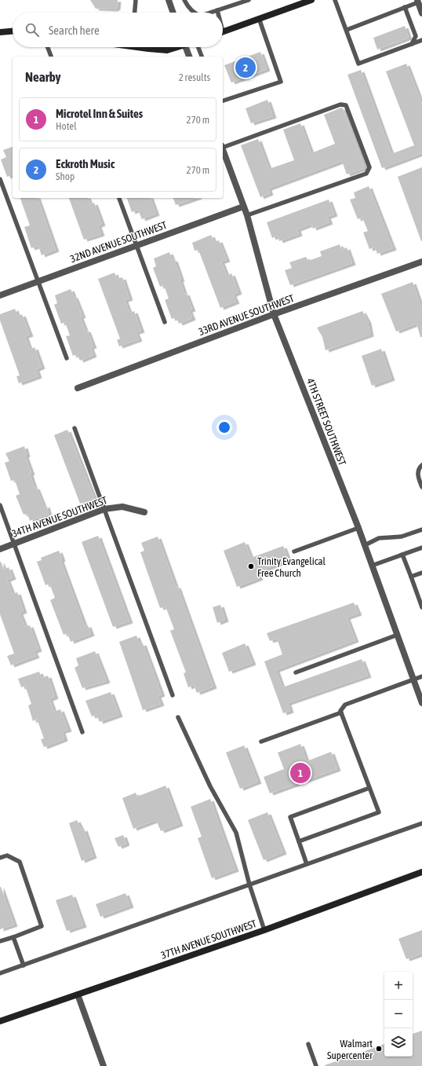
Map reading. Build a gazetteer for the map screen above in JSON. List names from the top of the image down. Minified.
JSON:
{"streets":{"main road":["37TH AVENUE SOUTHWEST"],"street":["32ND AVENUE SOUTHWEST","33RD AVENUE SOUTHWEST","4TH STREET SOUTHWEST","34TH AVENUE SOUTHWEST"]},"crossings":[["32ND AVENUE SOUTHWEST","4TH STREET SOUTHWEST"],["33RD AVENUE SOUTHWEST","4TH STREET SOUTHWEST"]],"places":["Trinity Evangelical Free Church","Walmart Supercenter"],"page":{"search":"Search here","pins":["2","1"],"heading":["Nearby","2 results"],"list":[{"mark":"1","name":"Microtel Inn & Suites","note":"Hotel","value":"270 m"},{"mark":"2","name":"Eckroth Music","note":"Shop","value":"270 m"}],"map_buttons":["+","−"]}}
